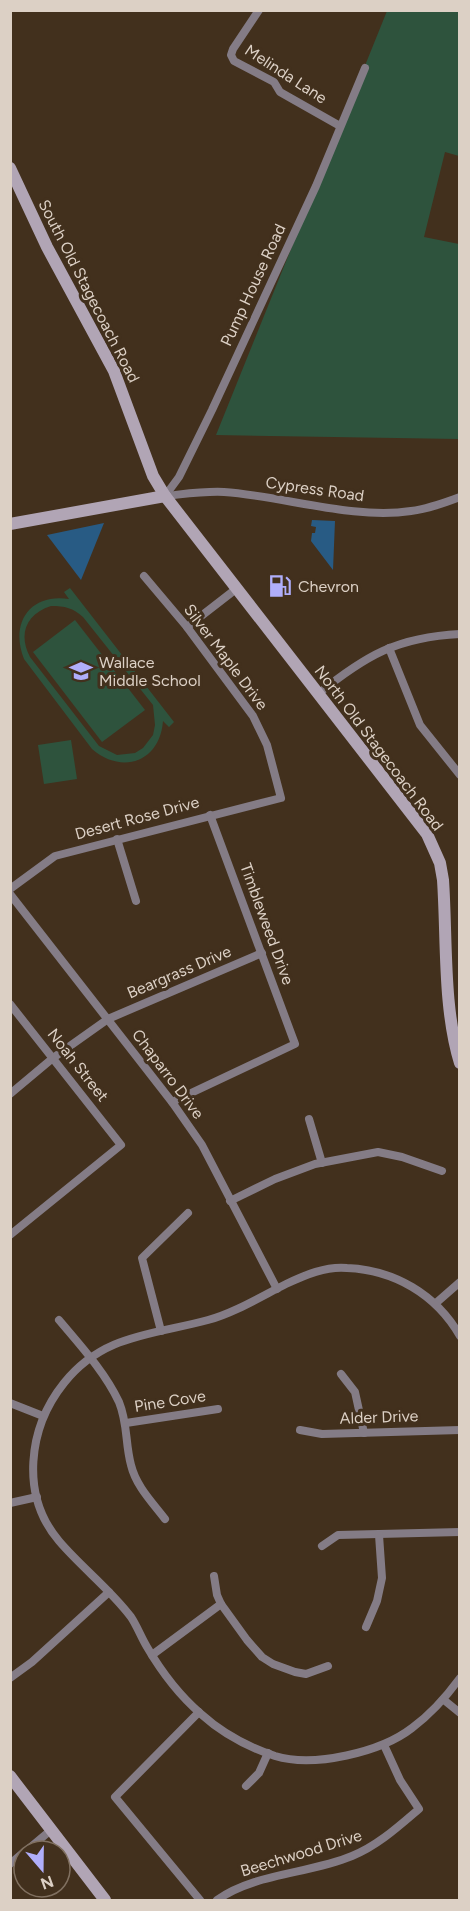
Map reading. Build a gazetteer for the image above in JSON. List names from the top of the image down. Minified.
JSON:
{"streets":{"street":["Melinda Lane","Pump House Road","South Old Stagecoach Road","Cypress Road","Silver Maple Drive","North Old Stagecoach Road","Desert Rose Drive","Timbleweed Drive","Beargrass Drive","Noah Street","Chaparro Drive","Pine Cove","Alder Drive","Beechwood Drive"]},"crossings":[["Melinda Lane","Pump House Road"],["Pump House Road","South Old Stagecoach Road"],["Pump House Road","Cypress Road"],["Pump House Road","North Old Stagecoach Road"],["South Old Stagecoach Road","Cypress Road"],["South Old Stagecoach Road","North Old Stagecoach Road"],["Cypress Road","North Old Stagecoach Road"],["Silver Maple Drive","Desert Rose Drive"],["Desert Rose Drive","Timbleweed Drive"],["Desert Rose Drive","Chaparro Drive"],["Timbleweed Drive","Beargrass Drive"],["Timbleweed Drive","Chaparro Drive"],["Beargrass Drive","Noah Street"],["Beargrass Drive","Chaparro Drive"]],"places":{"fuel station":["Chevron"],"school or university":["Wallace Middle School"]},"north":"bottom"}
